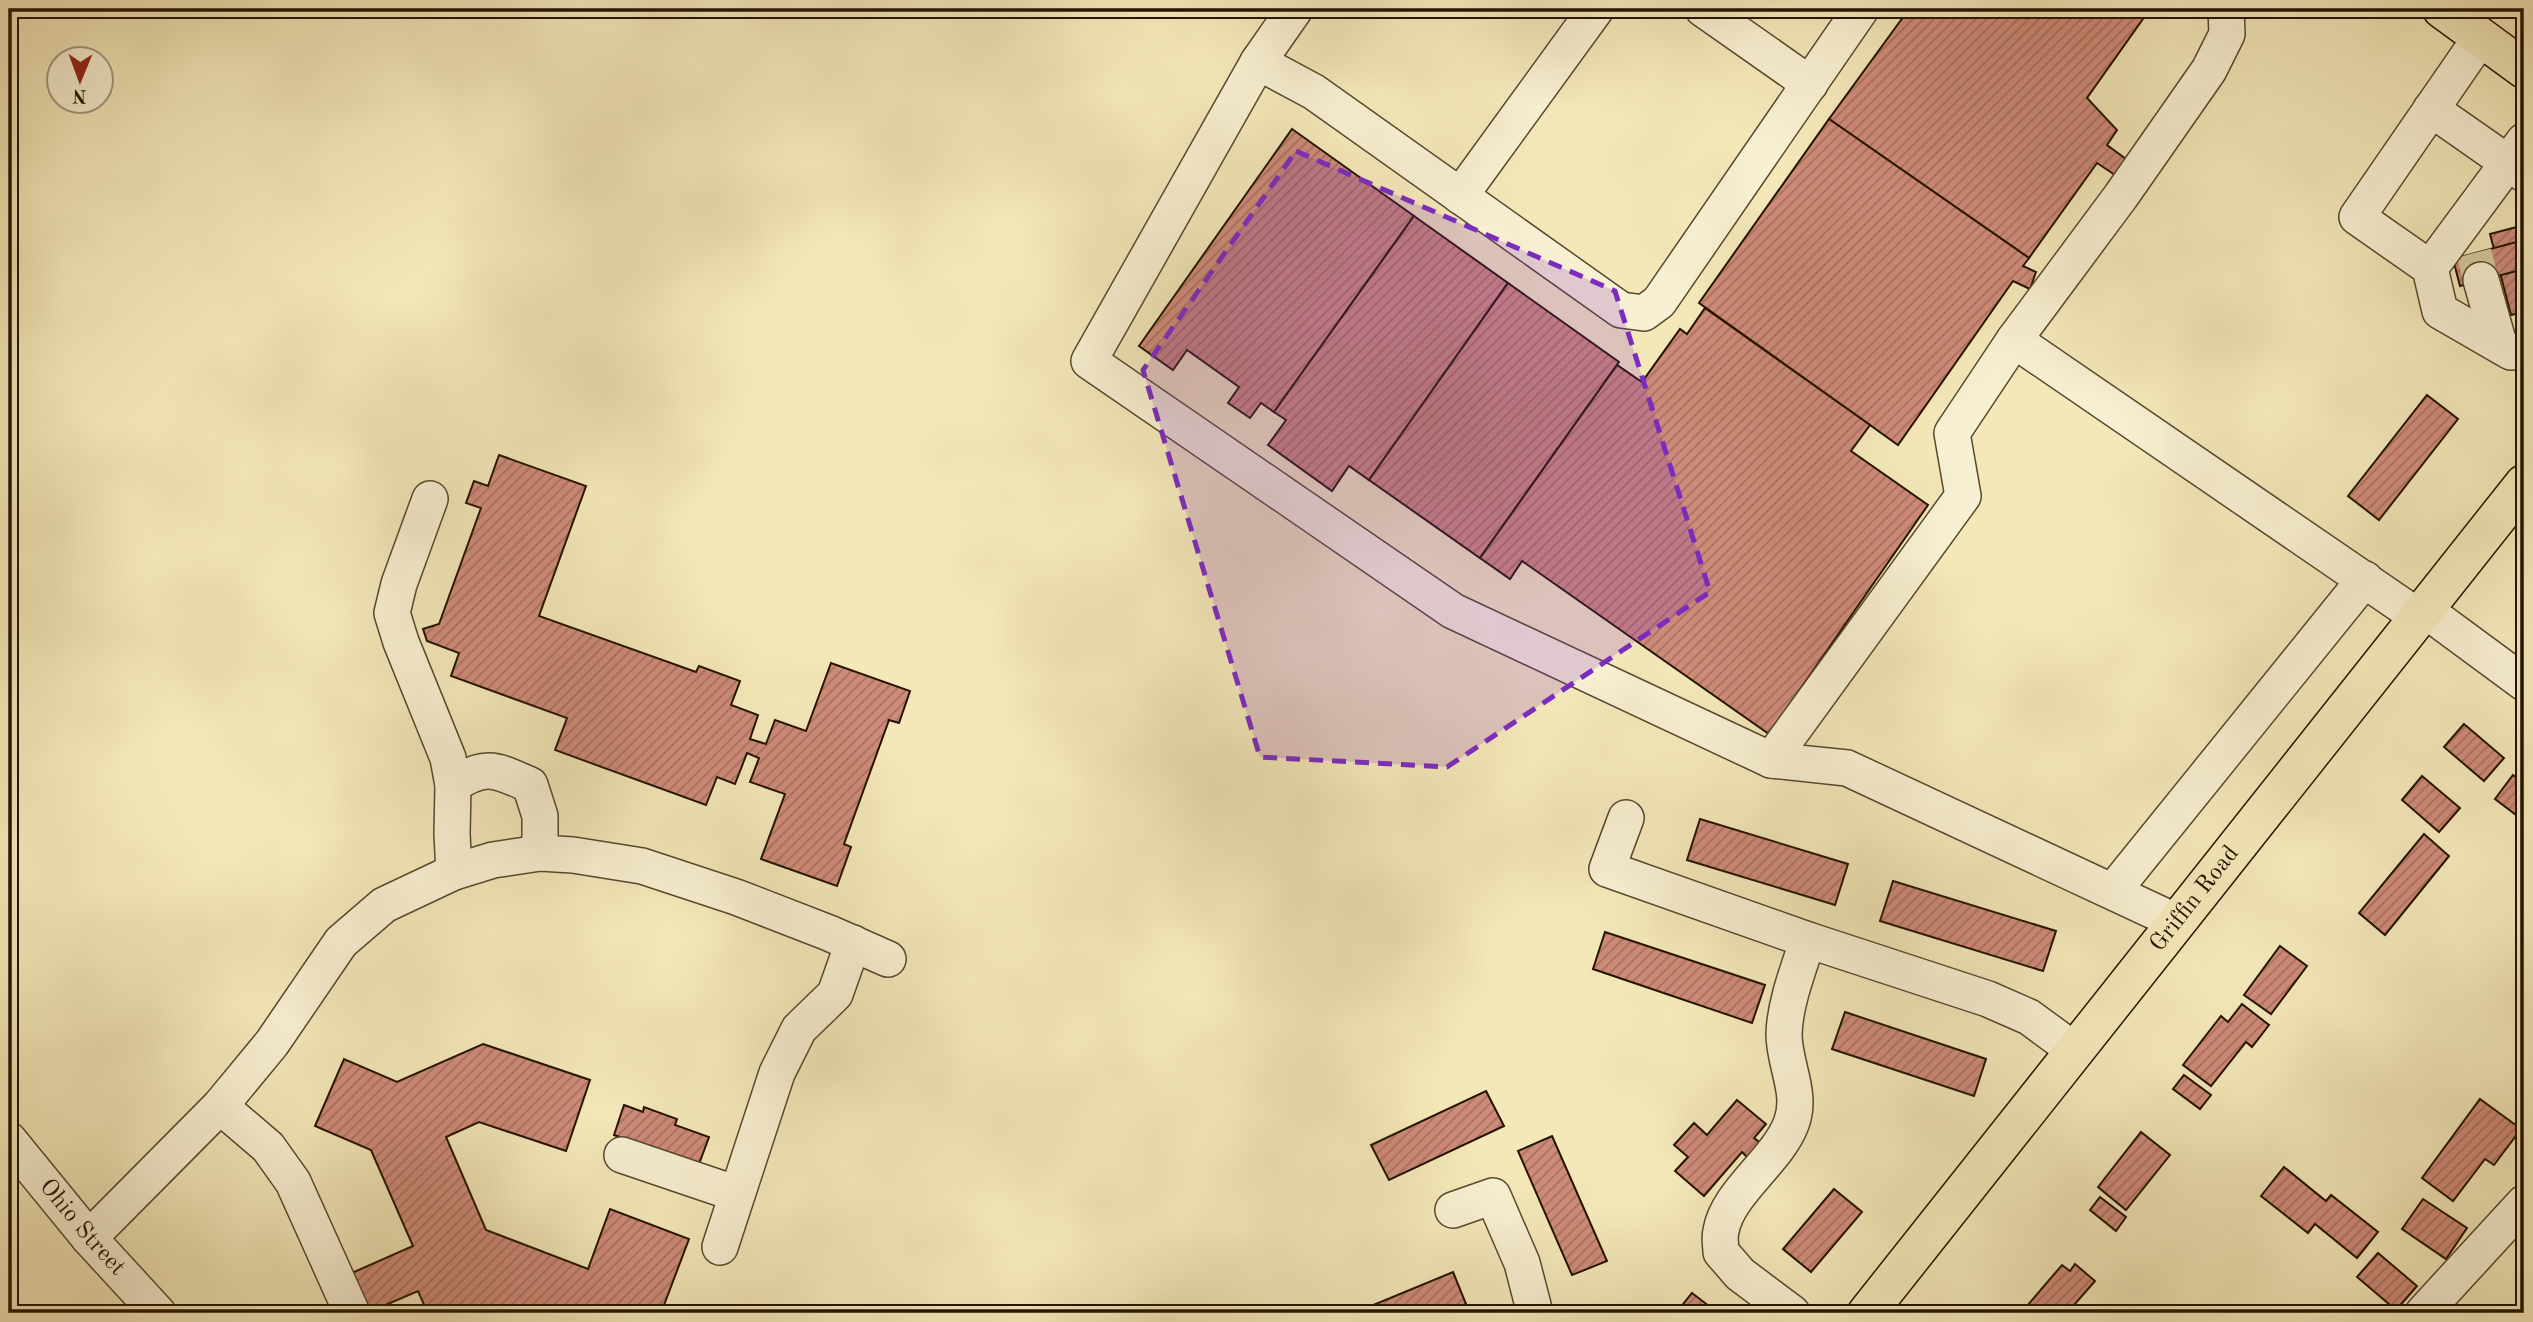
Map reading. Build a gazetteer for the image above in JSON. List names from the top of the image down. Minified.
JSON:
{"streets":{"main road":["Griffin Road"],"street":["Ohio Street"]},"north":"bottom"}
